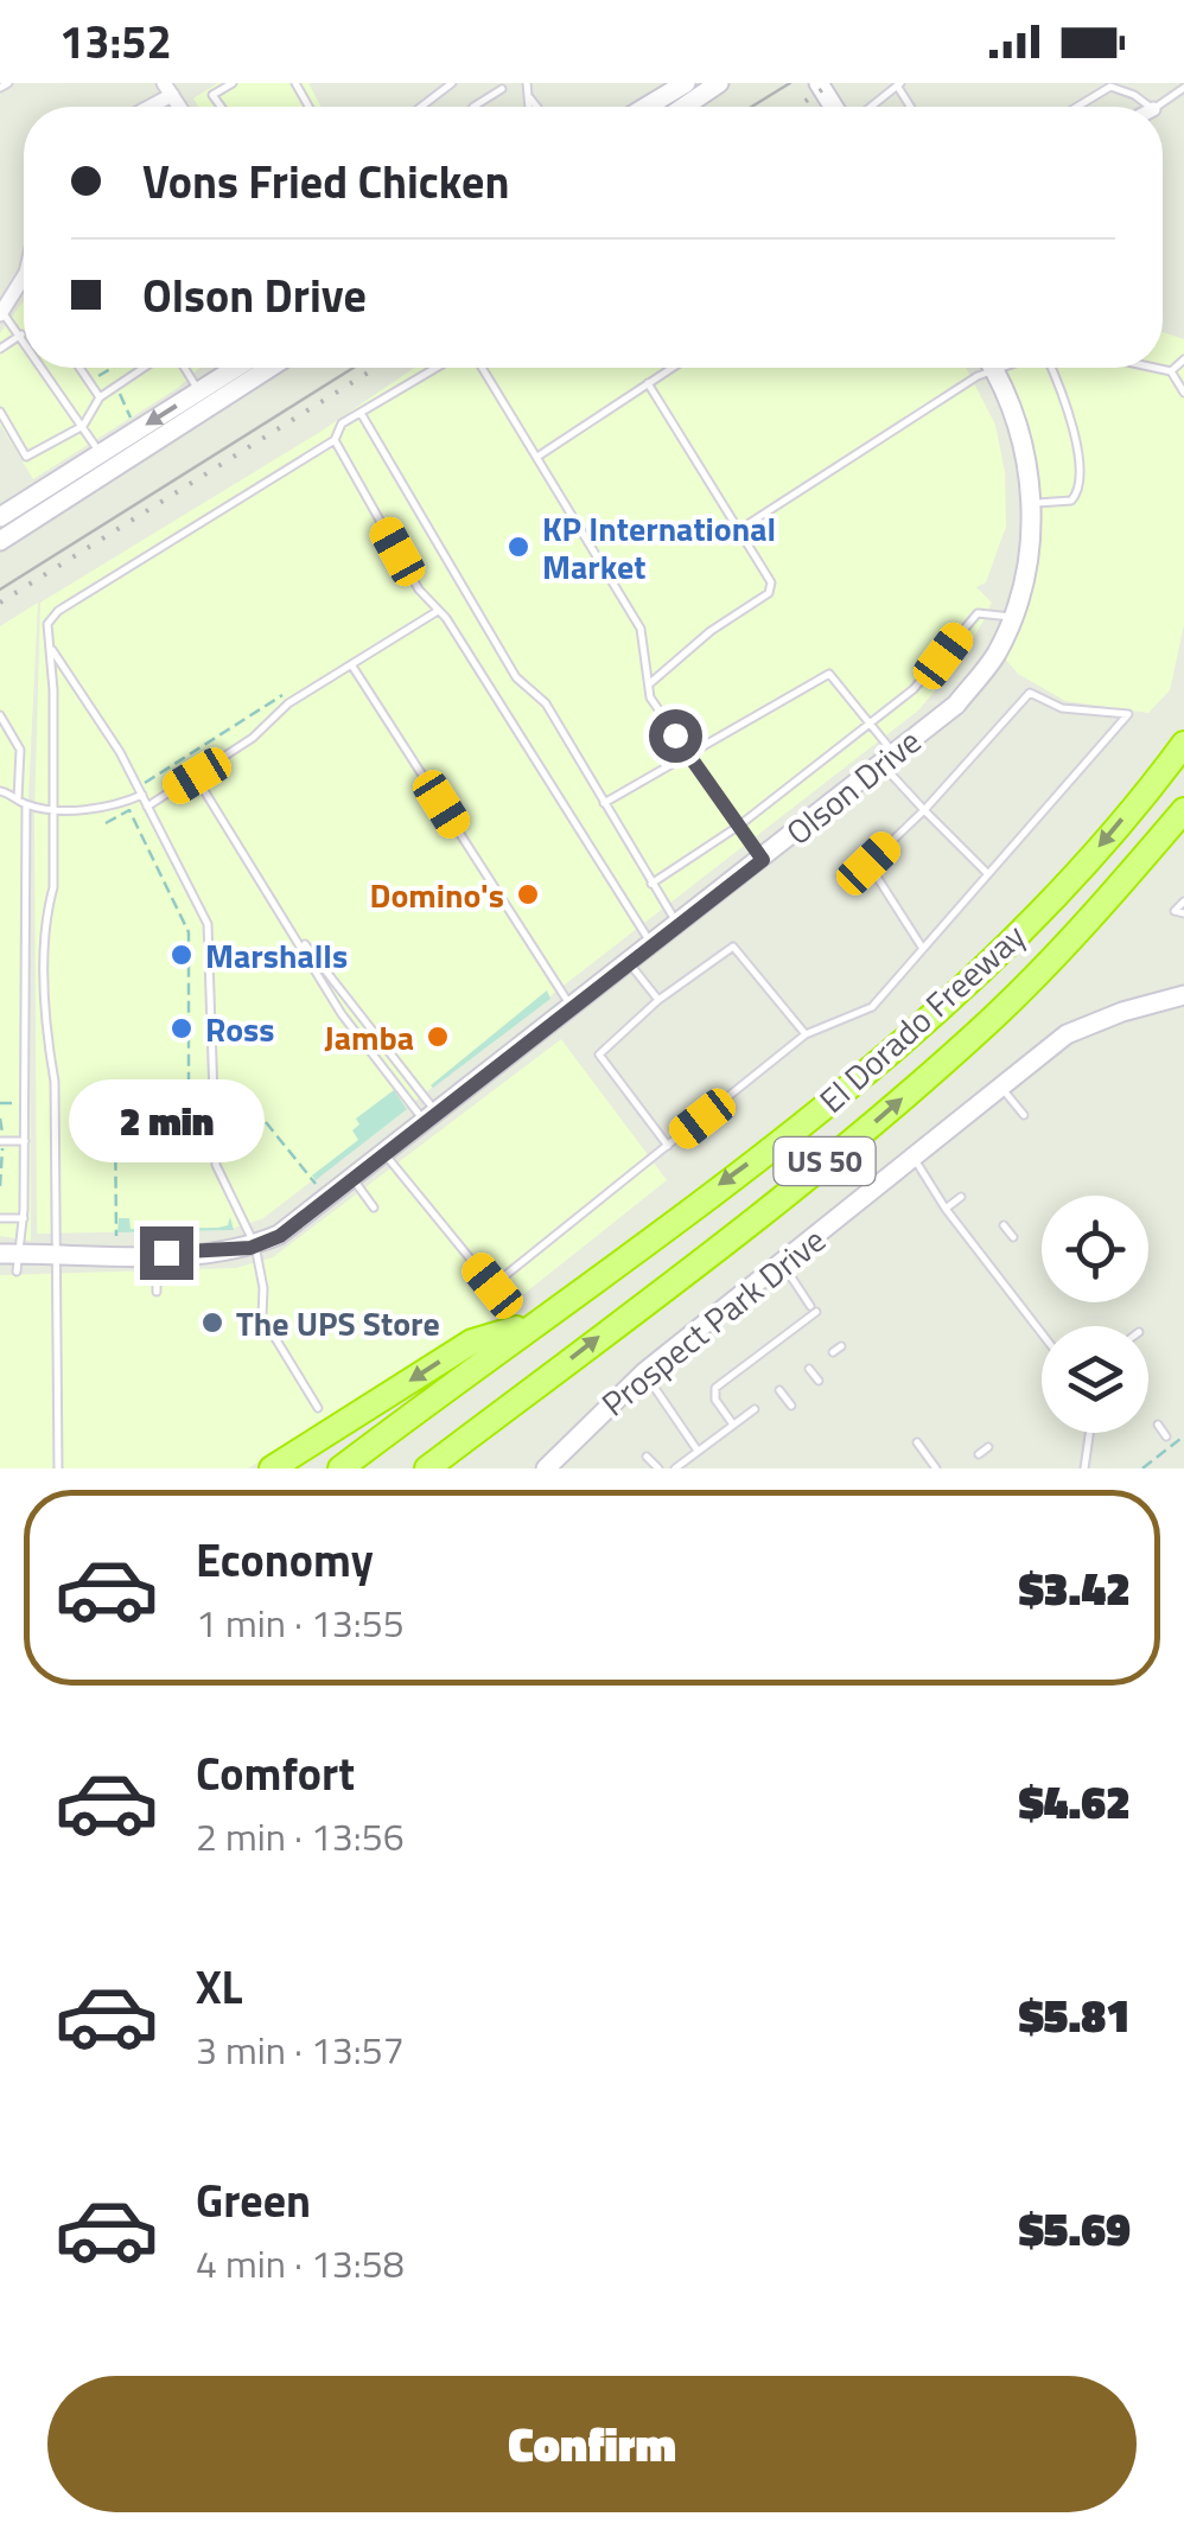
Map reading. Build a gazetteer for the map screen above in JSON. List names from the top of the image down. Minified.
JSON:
{"streets":{"highway":["El Dorado Freeway","US 50"],"street":["Olson Drive","Prospect Park Drive"]},"places":["KP International Market","Domino's","Marshalls","Ross","Jamba","The UPS Store"],"page":{"status":"13:52","banner":["Vons Fried Chicken","Olson Drive"],"bubble":"2 min","list":[{"name":"Economy","note":"1 min · 13:55","value":"$3.42"},{"name":"Comfort","note":"2 min · 13:56","value":"$4.62"},{"name":"XL","note":"3 min · 13:57","value":"$5.81"},{"name":"Green","note":"4 min · 13:58","value":"$5.69"}],"buttons":"Confirm"}}
